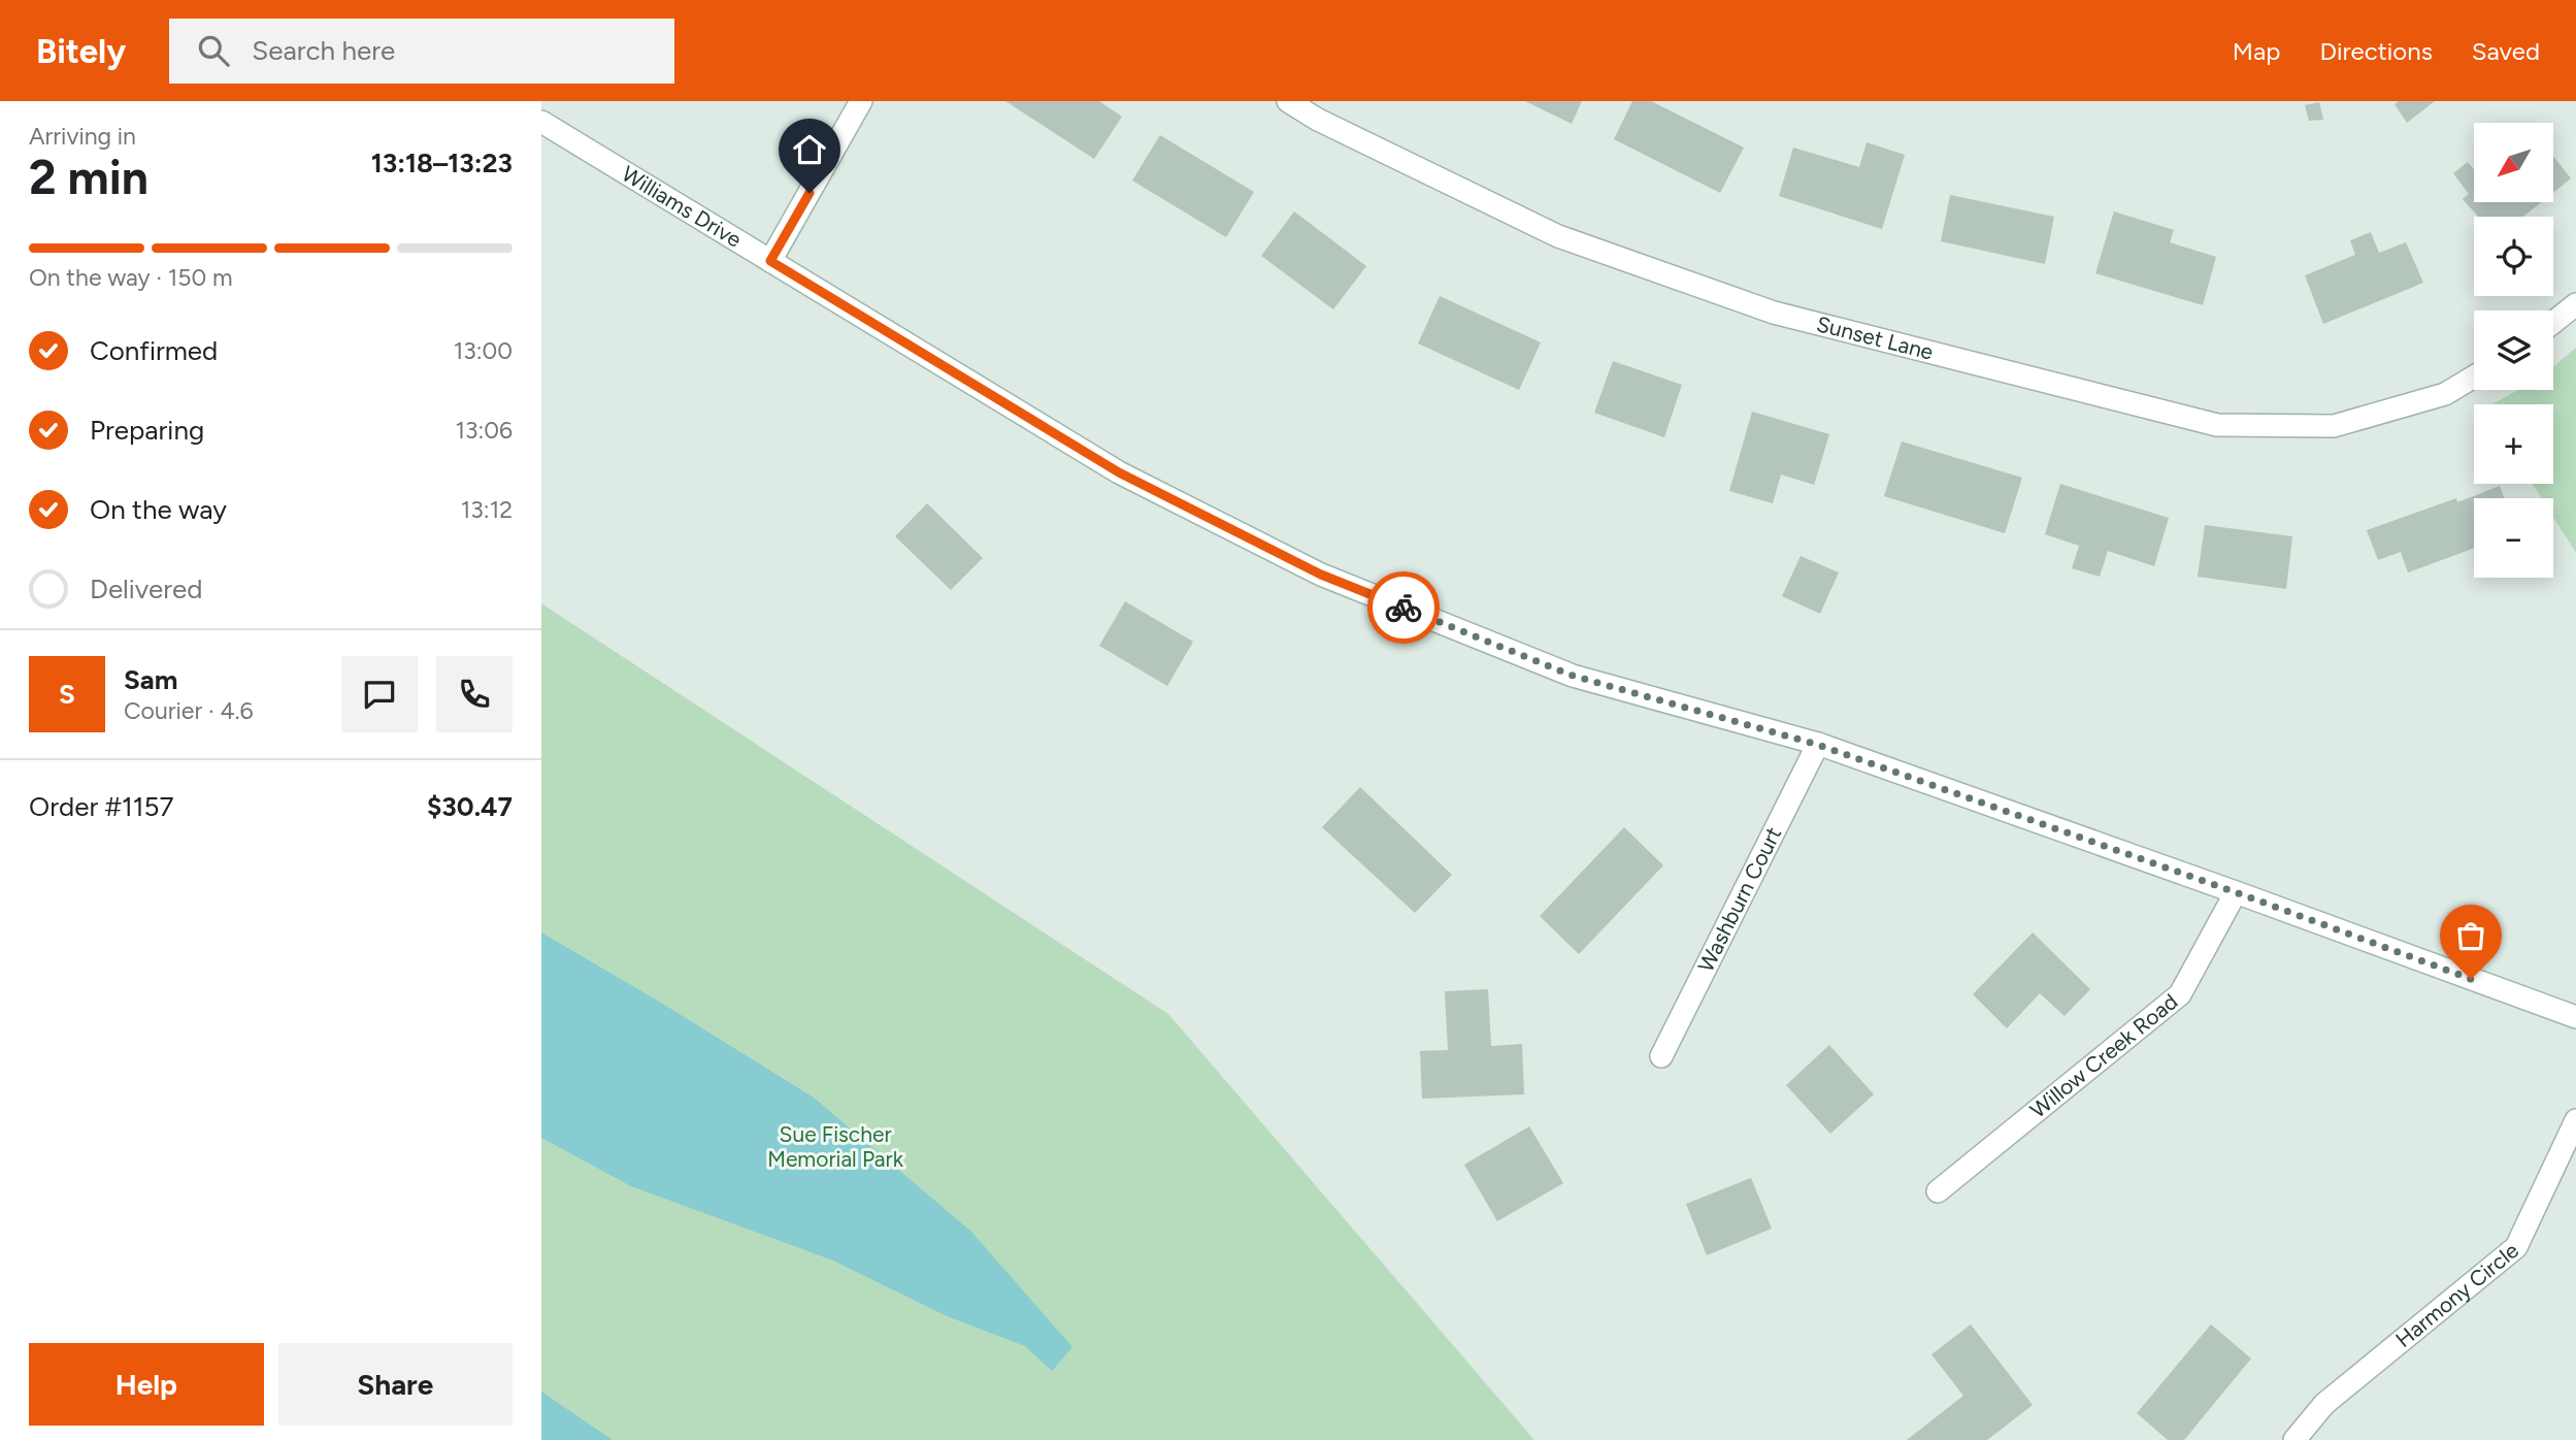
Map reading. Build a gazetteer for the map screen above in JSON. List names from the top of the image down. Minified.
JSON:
{"streets":{"street":["Williams Drive","Sunset Lane","Washburn Court","Willow Creek Road","Harmony Circle"]},"crossings":[["Williams Drive","Washburn Court"],["Williams Drive","Willow Creek Road"]],"parks":["Sue Fischer Memorial Park"],"north":"bottom left","page":{"header":"Bitely","search":"Search here","nav":["Map","Directions","Saved"],"heading":["2 min","Arriving in","13:18–13:23"],"panel":["Sam","Courier · 4.6","Order #1157","$30.47"],"map_buttons":["+","−"],"bar":"On the way · 150 m","list":[["Confirmed","13:00"],["Preparing","13:06"],["On the way","13:12"],"Delivered"],"round":"S","buttons":["Help","Share"]}}
